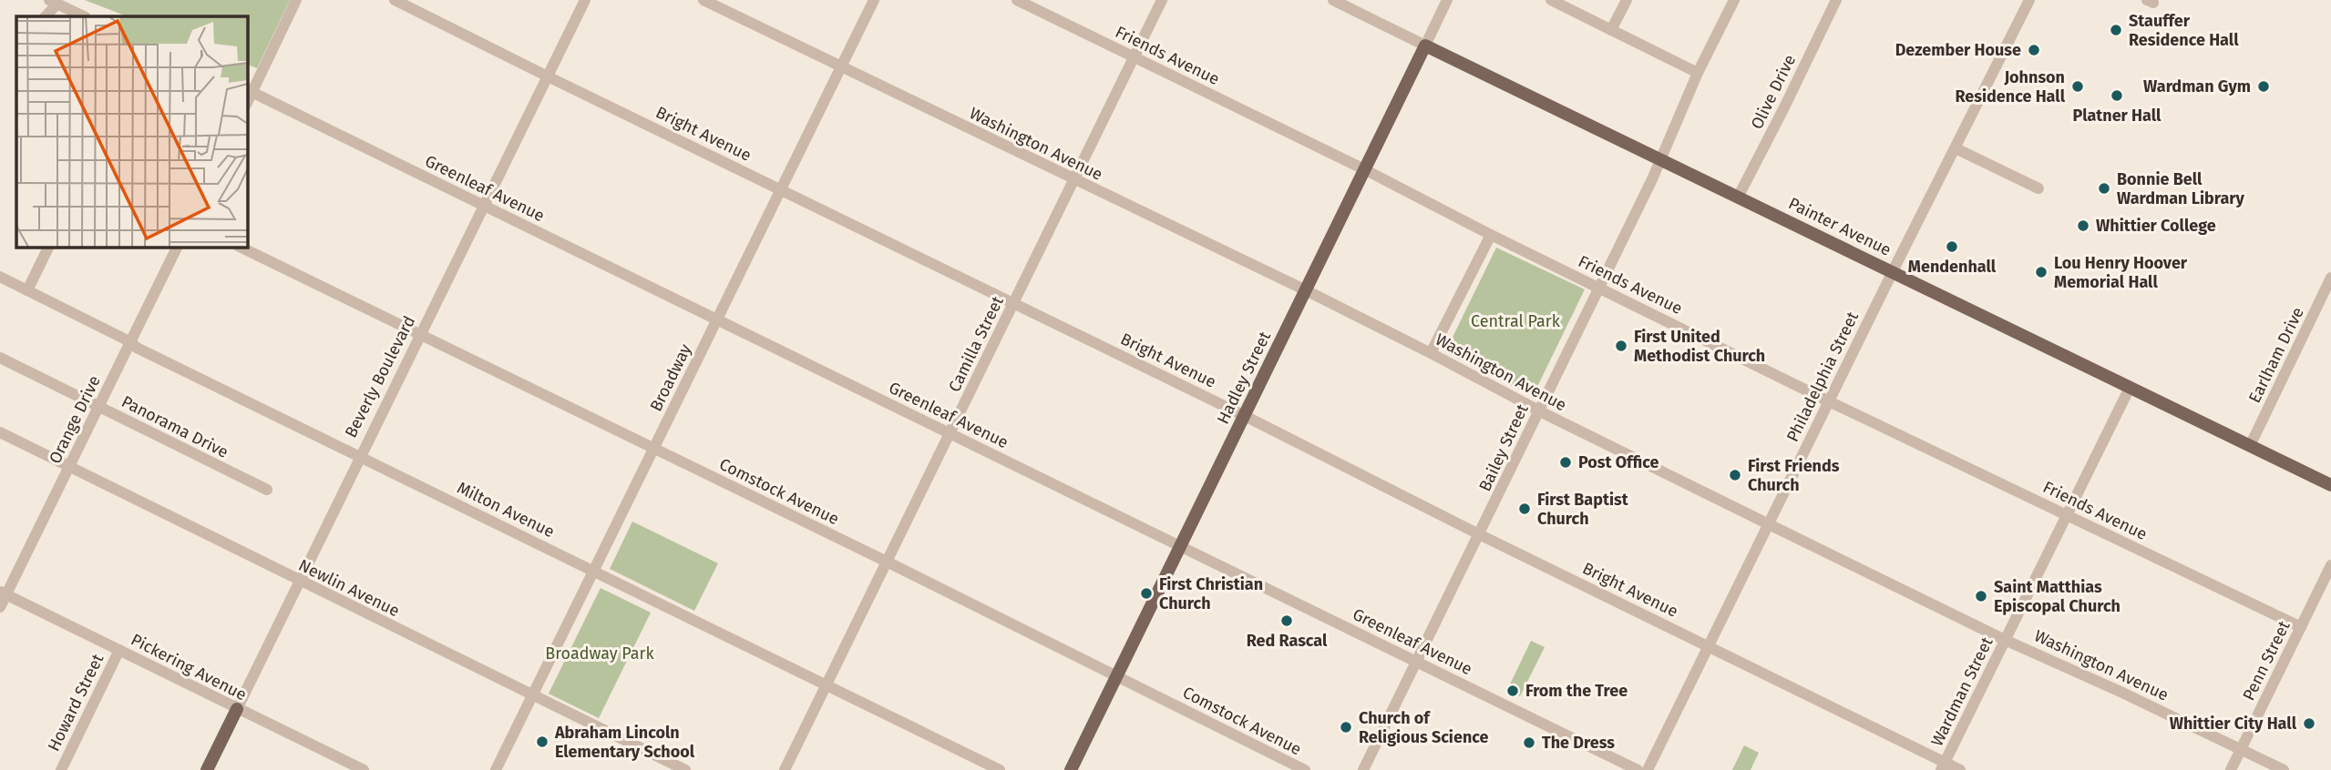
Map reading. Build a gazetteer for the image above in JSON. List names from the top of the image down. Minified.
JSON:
{"streets":{"main road":["Painter Avenue","Beverly Boulevard","Hadley Street"],"street":["Friends Avenue","Olive Drive","Bright Avenue","Washington Avenue","Greenleaf Avenue","Camilla Street","Earlham Drive","Philadelphia Street","Broadway","Orange Drive","Panorama Drive","Bailey Street","Comstock Avenue","Milton Avenue","Newlin Avenue","Penn Street","Pickering Avenue","Wardman Street","Howard Street"]},"crossings":[["Friends Avenue","Camilla Street"],["Friends Avenue","Philadelphia Street"],["Friends Avenue","Hadley Street"],["Friends Avenue","Bailey Street"],["Friends Avenue","Penn Street"],["Friends Avenue","Wardman Street"],["Olive Drive","Painter Avenue"],["Bright Avenue","Camilla Street"],["Bright Avenue","Beverly Boulevard"],["Bright Avenue","Philadelphia Street"],["Bright Avenue","Broadway"],["Bright Avenue","Hadley Street"],["Bright Avenue","Bailey Street"],["Bright Avenue","Wardman Street"],["Washington Avenue","Camilla Street"],["Washington Avenue","Philadelphia Street"],["Washington Avenue","Broadway"],["Washington Avenue","Hadley Street"],["Washington Avenue","Bailey Street"],["Washington Avenue","Penn Street"],["Washington Avenue","Wardman Street"],["Greenleaf Avenue","Camilla Street"],["Greenleaf Avenue","Beverly Boulevard"],["Greenleaf Avenue","Broadway"],["Greenleaf Avenue","Hadley Street"],["Greenleaf Avenue","Bailey Street"],["Painter Avenue","Earlham Drive"],["Painter Avenue","Philadelphia Street"],["Painter Avenue","Hadley Street"],["Painter Avenue","Bailey Street"],["Painter Avenue","Wardman Street"],["Camilla Street","Comstock Avenue"],["Camilla Street","Milton Avenue"],["Beverly Boulevard","Comstock Avenue"],["Beverly Boulevard","Milton Avenue"],["Beverly Boulevard","Newlin Avenue"],["Beverly Boulevard","Pickering Avenue"],["Broadway","Comstock Avenue"],["Broadway","Milton Avenue"],["Broadway","Newlin Avenue"],["Hadley Street","Comstock Avenue"],["Orange Drive","Panorama Drive"],["Orange Drive","Milton Avenue"],["Orange Drive","Newlin Avenue"],["Orange Drive","Pickering Avenue"],["Pickering Avenue","Howard Street"]],"parks":["Central Park","Broadway Park"],"places":["Stauffer Residence Hall","Dezember House","Johnson Residence Hall","Wardman Gym","Platner Hall","Bonnie Bell Wardman Library","Whittier College","Mendenhall","Lou Henry Hoover Memorial Hall","First United Methodist Church","Post Office","First Friends Church","First Baptist Church","First Christian Church","Saint Matthias Episcopal Church","Red Rascal","From the Tree","Whittier City Hall","Church of Religious Science","Abraham Lincoln Elementary School","The Dress"]}
